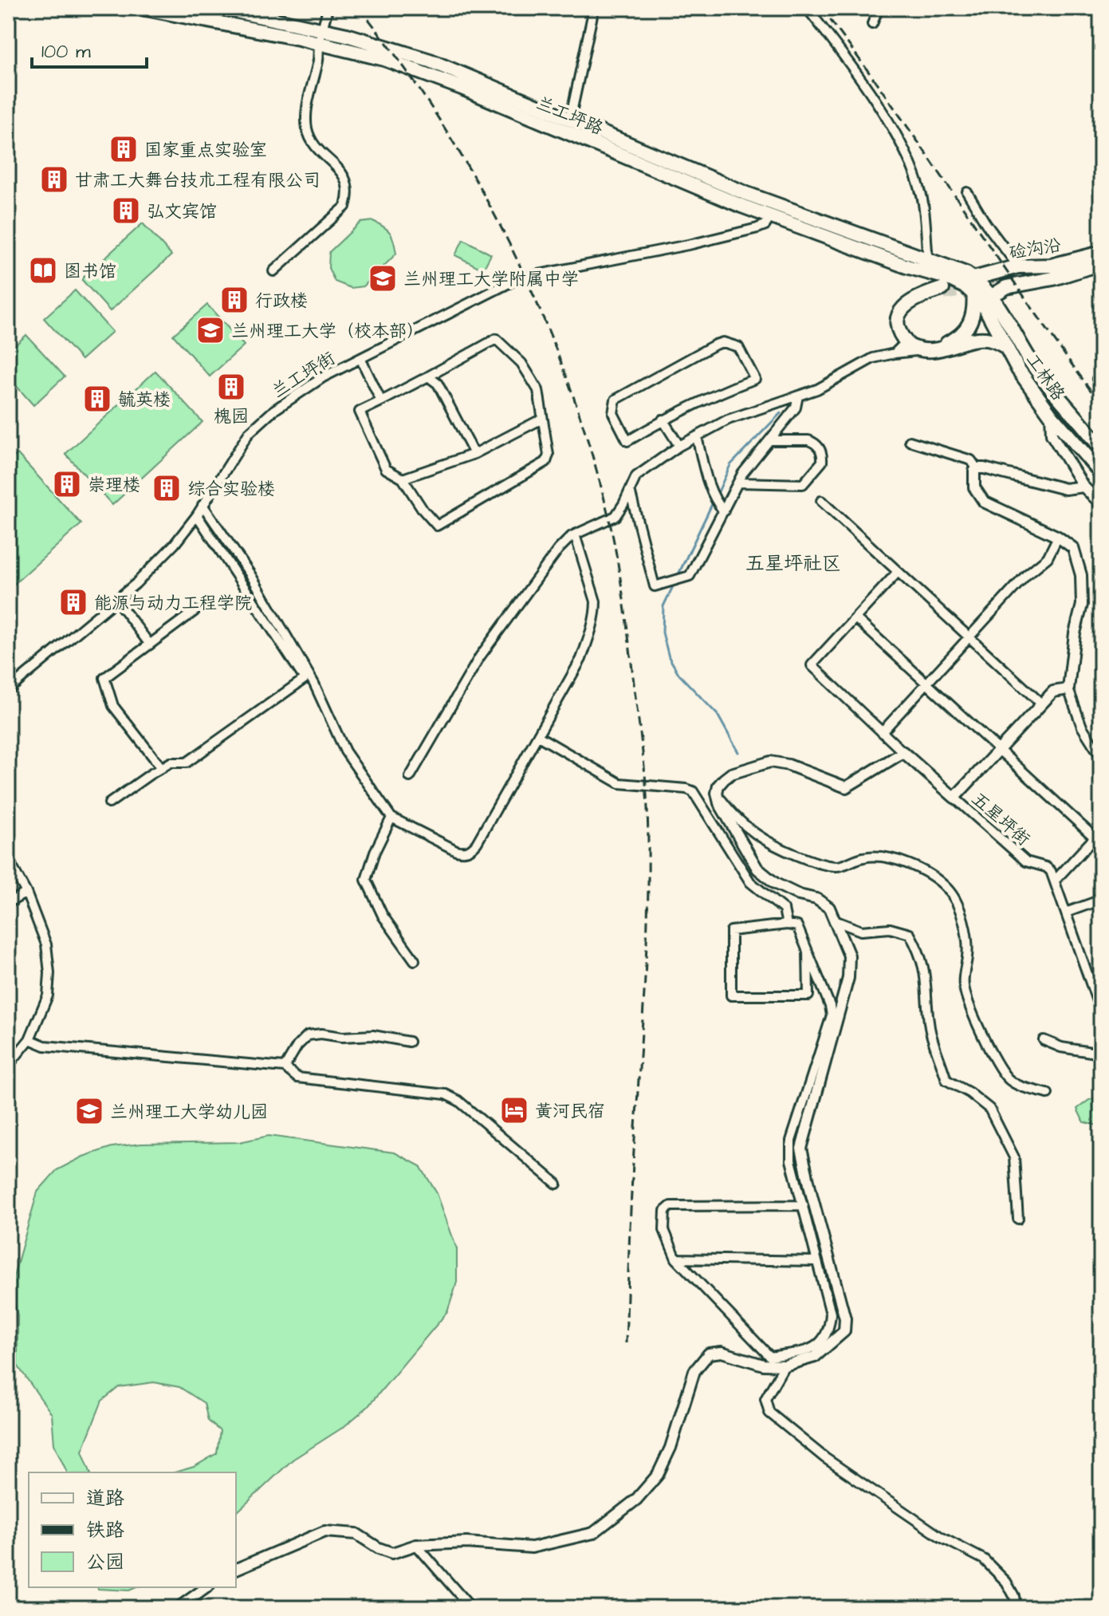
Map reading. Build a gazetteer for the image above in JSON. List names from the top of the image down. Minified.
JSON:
{"streets":{"highway":["兰工坪路","硷沟沿","工林路"],"street":["兰工坪街","五星坪街"]},"crossings":[["兰工坪路","硷沟沿"],["兰工坪路","兰工坪街"],["兰工坪路","工林路"],["硷沟沿","工林路"]],"districts":["五星坪社区"],"places":{"building":["国家重点实验室","甘肃工大舞台技术工程有限公司","弘文宾馆","行政楼","槐园","毓英楼","崇理楼","综合实验楼","能源与动力工程学院"],"library":["图书馆"],"school or university":["兰州理工大学附属中学","兰州理工大学（校本部）","兰州理工大学幼儿园"],"hotel":["黄河民宿"]},"legend":["道路","铁路","公园"],"scale_bar":"100 m"}
